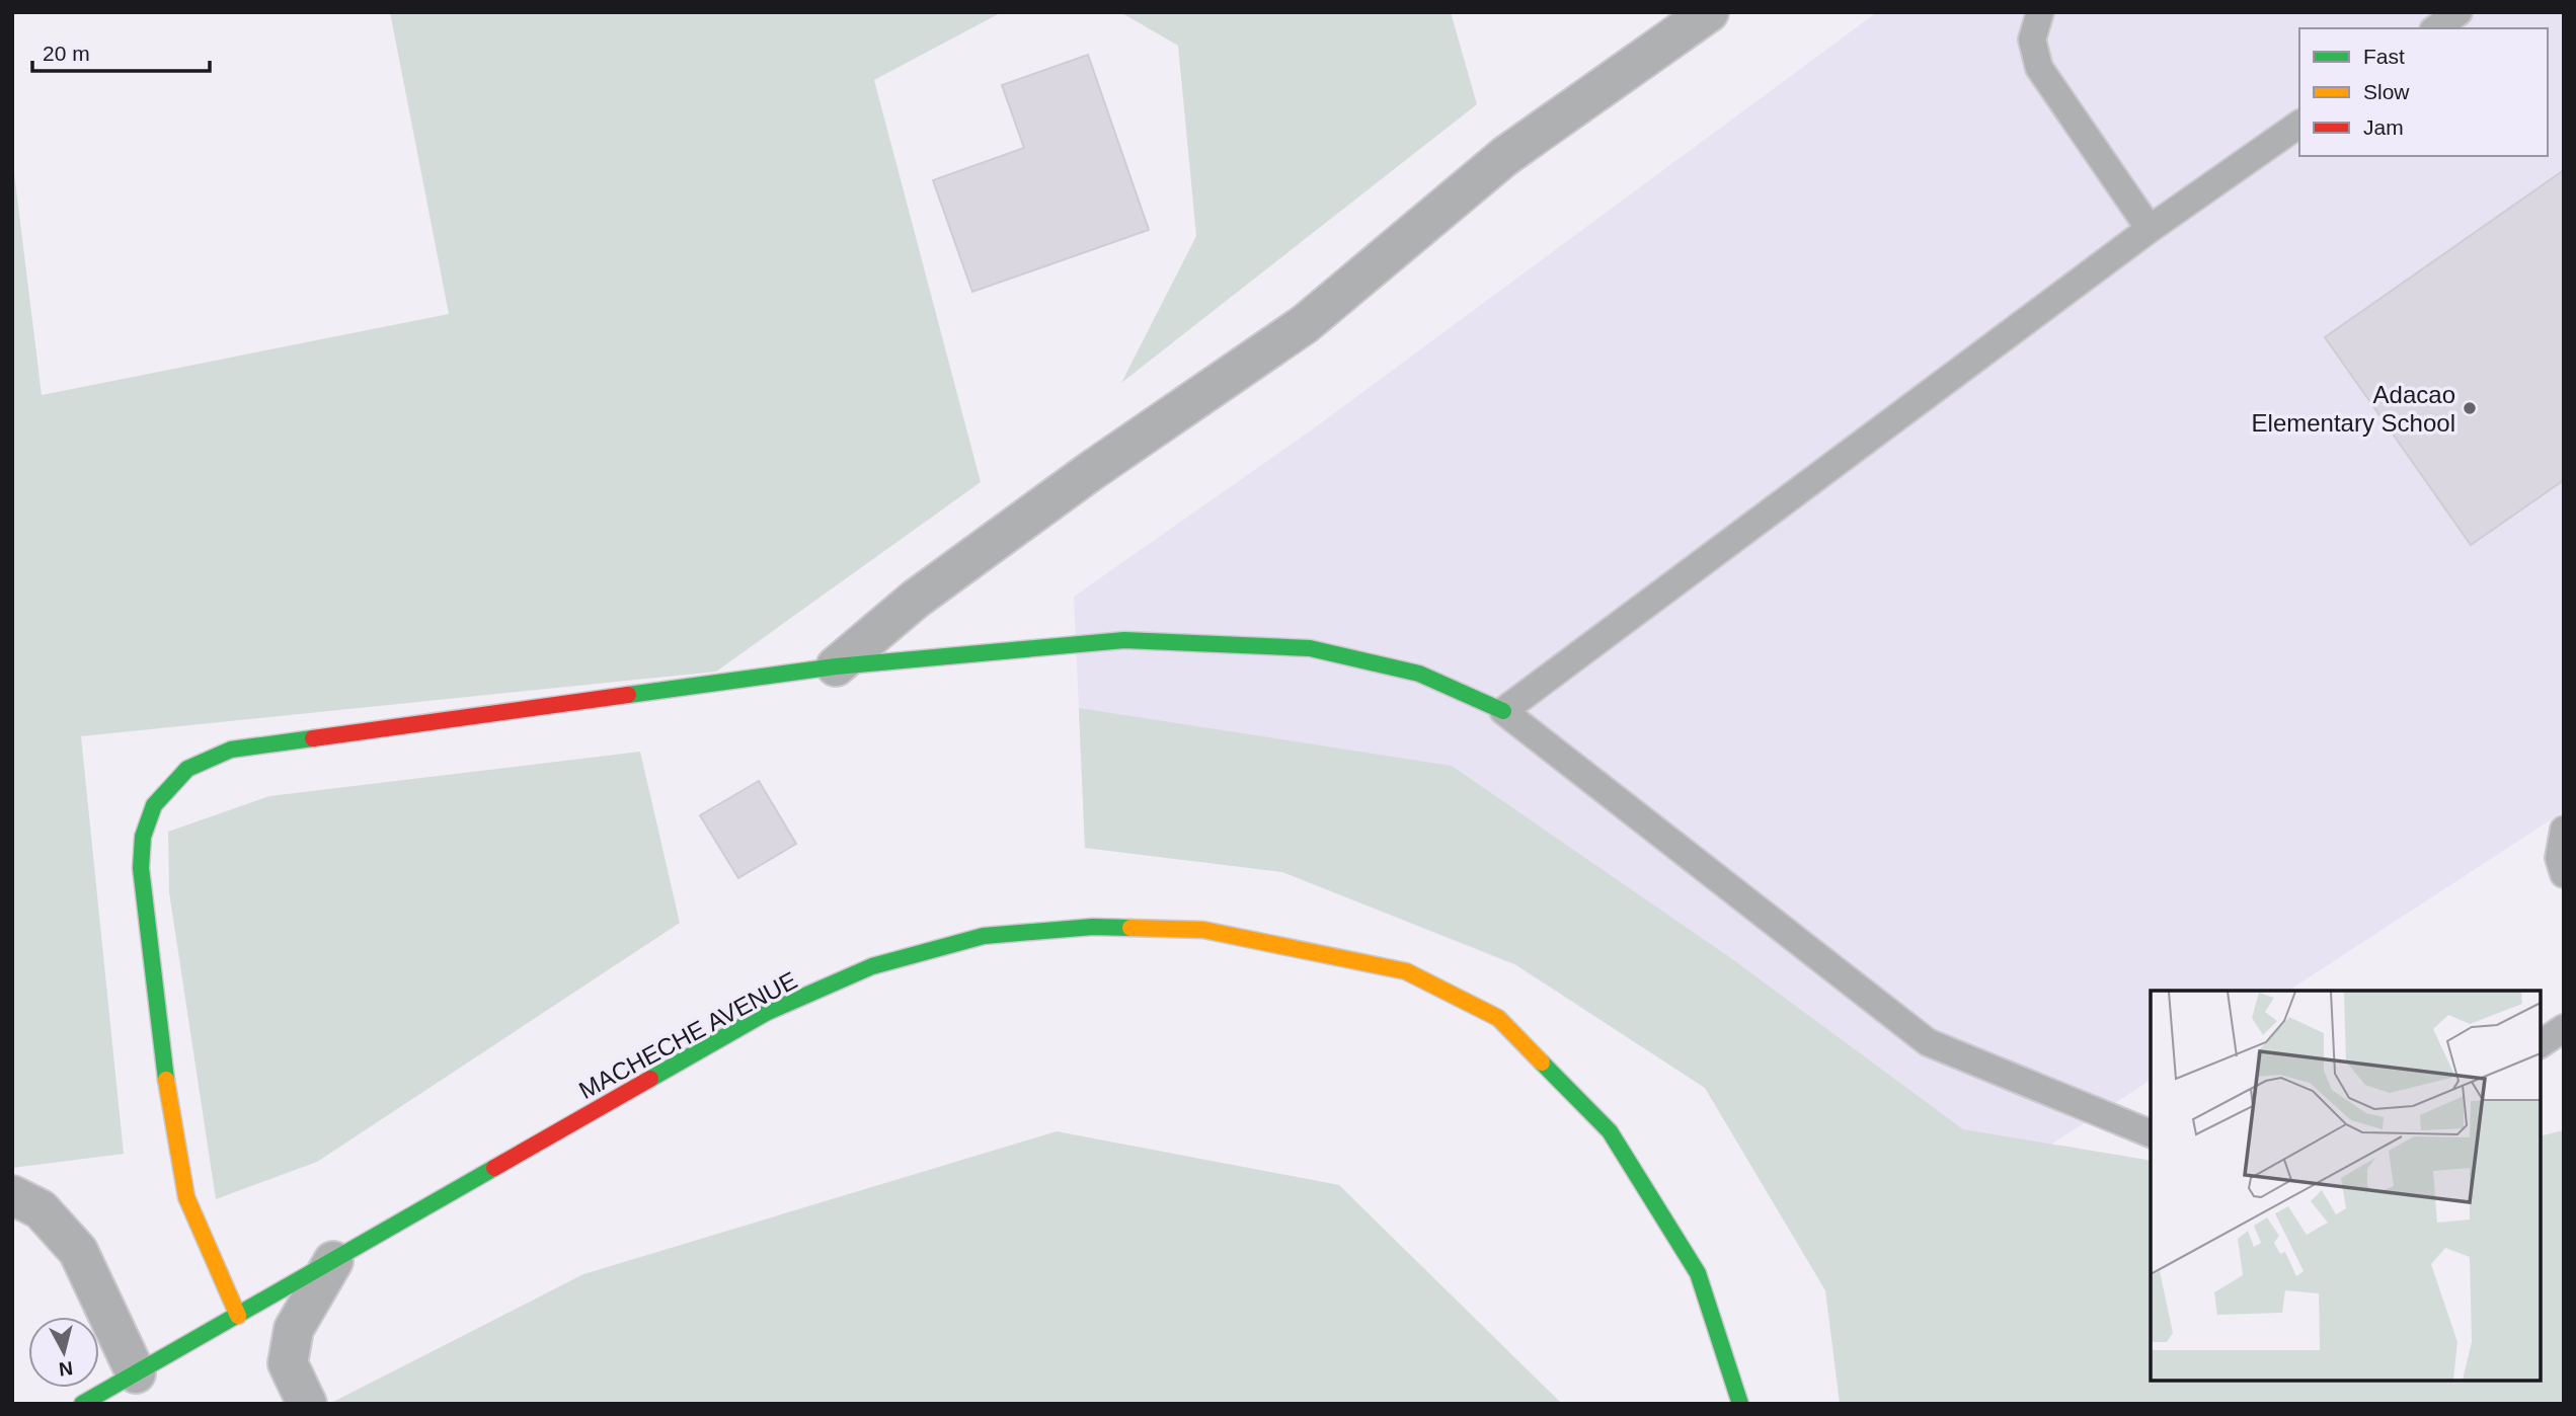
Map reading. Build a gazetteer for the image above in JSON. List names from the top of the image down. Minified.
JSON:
{"streets":{"main road":["MACHECHE AVENUE"]},"places":["Adacao Elementary School"],"legend":["Fast","Slow","Jam"],"scale_bar":"20 m","north":"bottom"}
